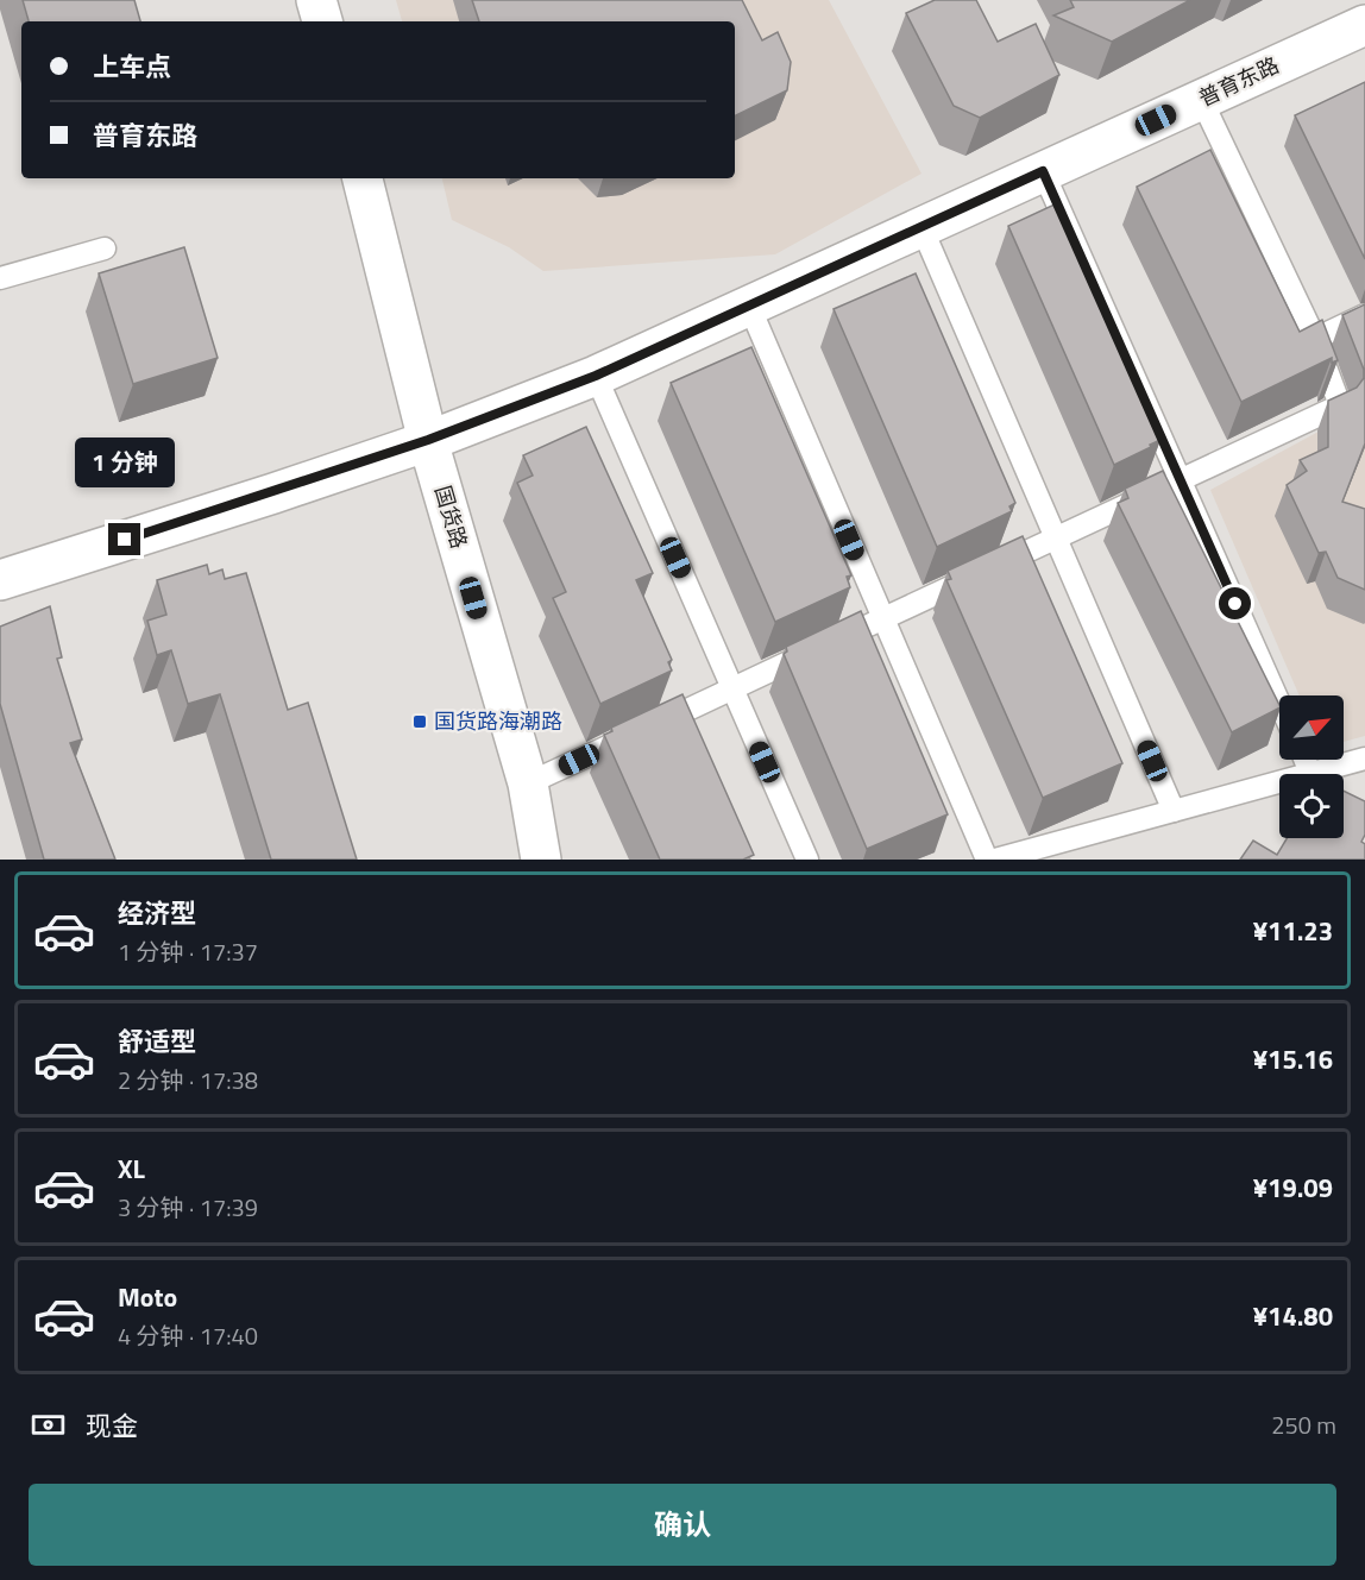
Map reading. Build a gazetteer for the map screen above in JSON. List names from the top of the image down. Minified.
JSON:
{"streets":{"street":["普育东路","国货路"]},"crossings":[["普育东路","国货路"]],"places":{"transit":["国货路海潮路"]},"north":"top right","page":{"banner":["上车点","普育东路"],"bubble":"1 分钟","list":[{"name":"经济型","note":"1 分钟 · 17:37","value":"¥11.23"},{"name":"舒适型","note":"2 分钟 · 17:38","value":"¥15.16"},{"name":"XL","note":"3 分钟 · 17:39","value":"¥19.09"},{"name":"Moto","note":"4 分钟 · 17:40","value":"¥14.80"}],"pay":["现金","250 m"],"buttons":"确认"}}
